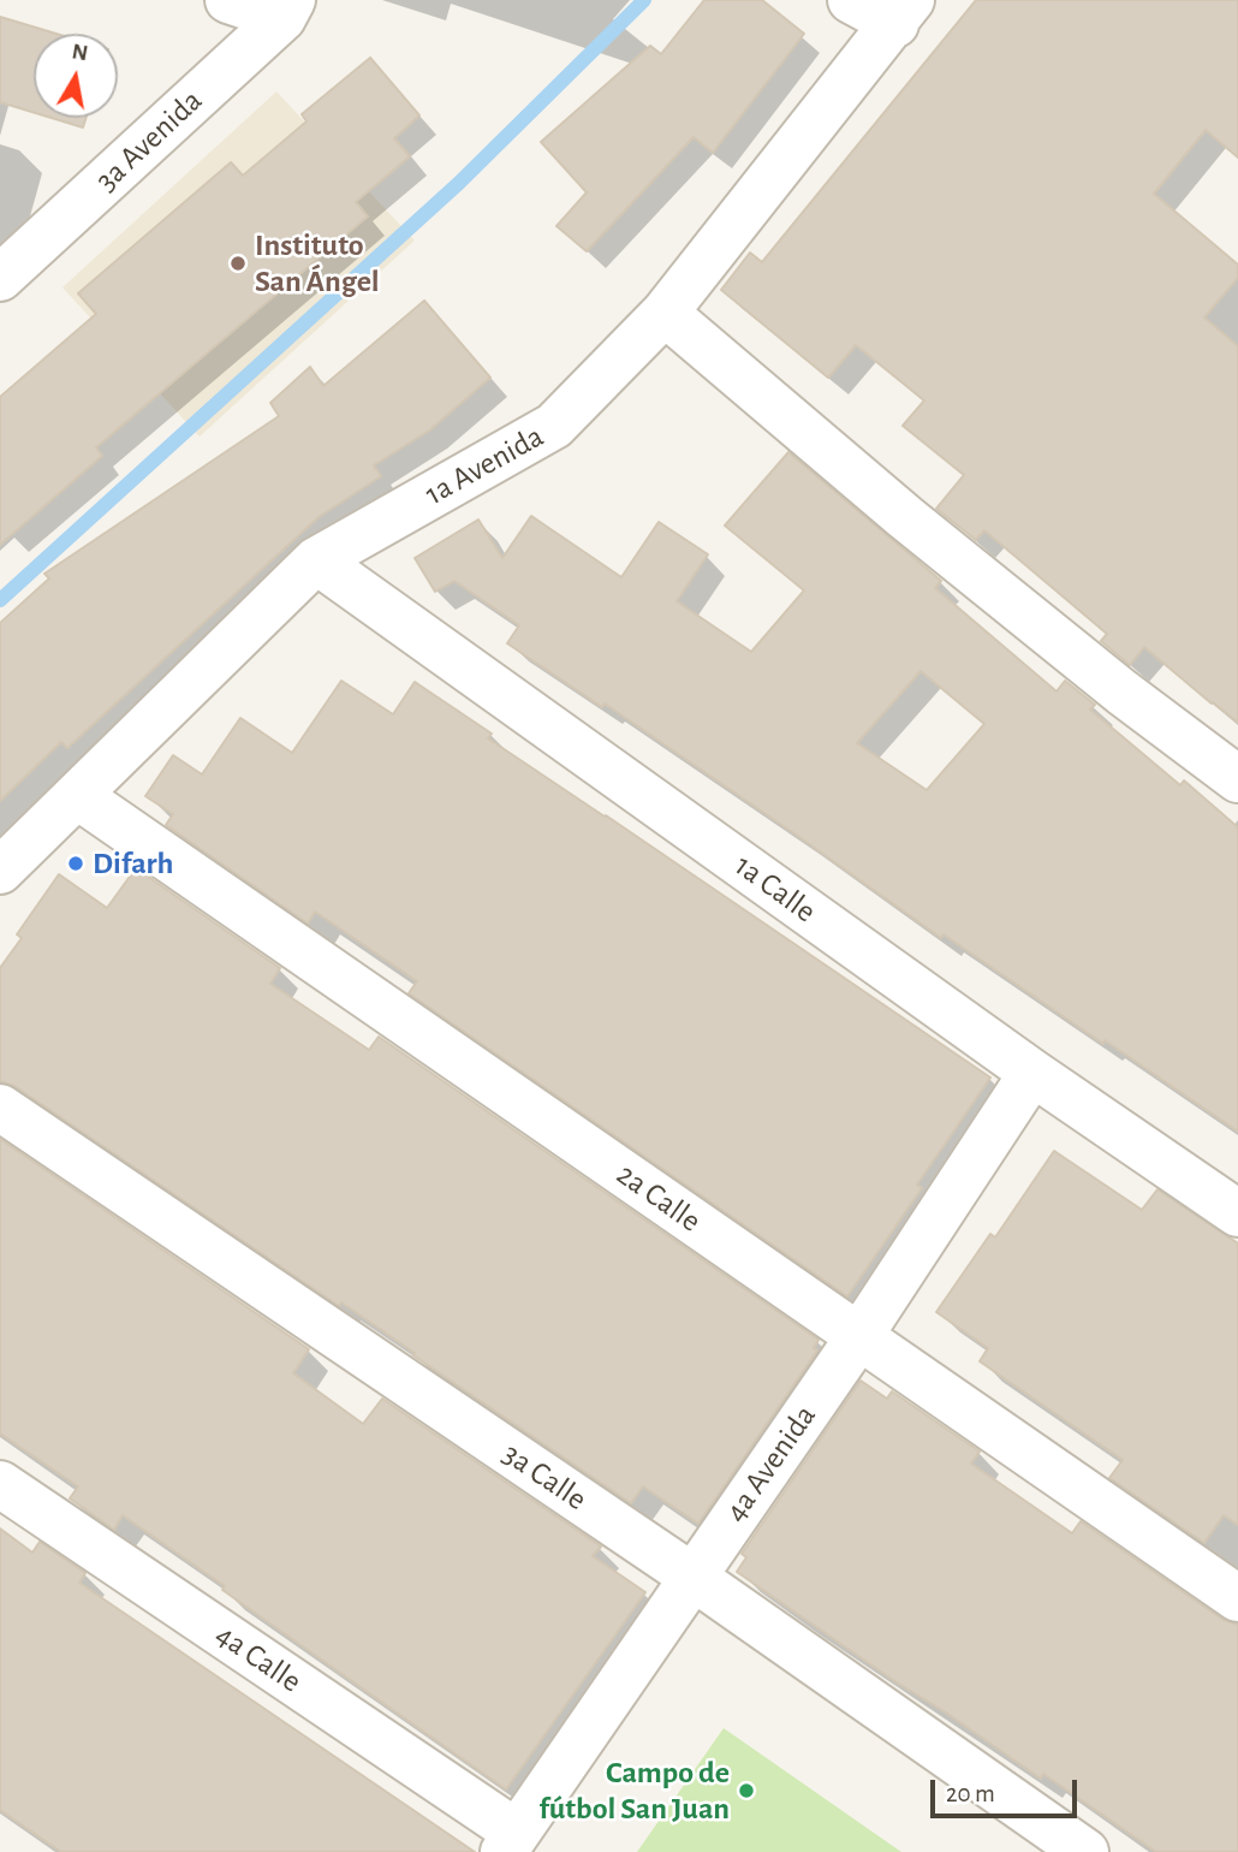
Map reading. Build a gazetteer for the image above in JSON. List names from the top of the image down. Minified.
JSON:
{"streets":{"street":["3a Avenida","1a Avenida","1a Calle","2a Calle","4a Avenida","3a Calle","4a Calle"]},"crossings":[["1a Avenida","1a Calle"],["1a Avenida","2a Calle"],["1a Calle","4a Avenida"],["2a Calle","4a Avenida"],["4a Avenida","3a Calle"],["4a Avenida","4a Calle"]],"places":["Instituto San Ángel","Difarh","Campo de fútbol San Juan"],"scale_bar":"20 m","north":"top"}
